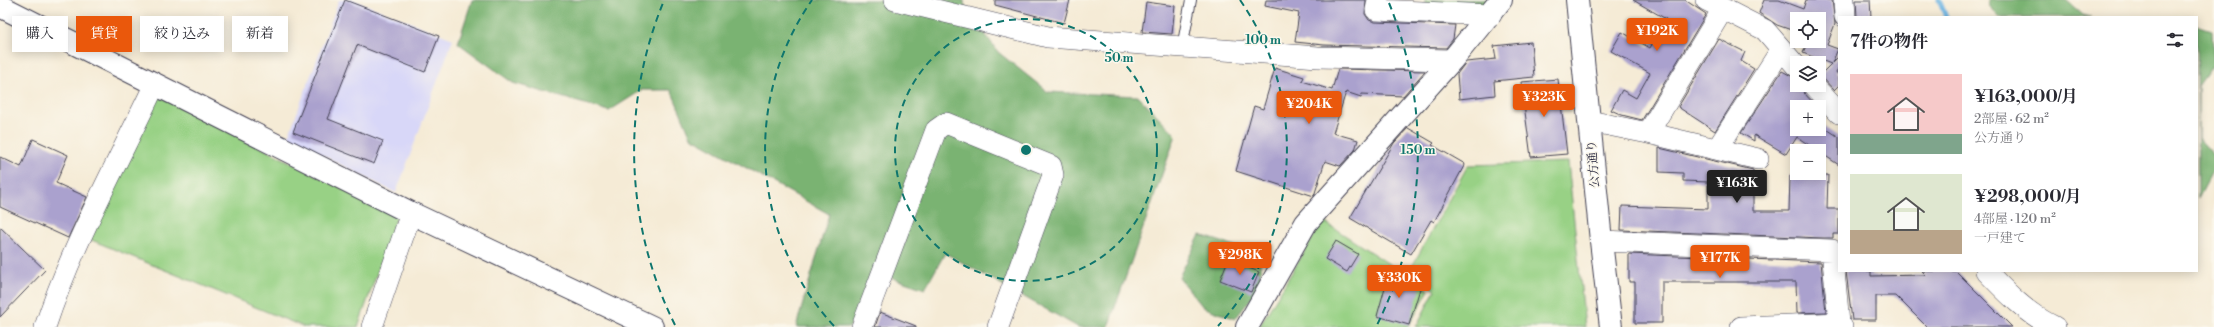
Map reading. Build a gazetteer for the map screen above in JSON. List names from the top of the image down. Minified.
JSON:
{"streets":{"street":["公方通り"]},"page":{"map_buttons":["+","−"],"chip":["購入","賃貸","絞り込み","新着"],"heading":"7件の物件","price":["¥192K","¥323K","¥204K","¥163K","¥298K","¥177K","¥330K"],"list":[{"name":"¥163,000/月","note":"2部屋 · 62 m² · 公方通り"},{"name":"¥298,000/月","note":"4部屋 · 120 m² · 一戸建て"}]},"rings":["100 m","50 m","150 m"]}
